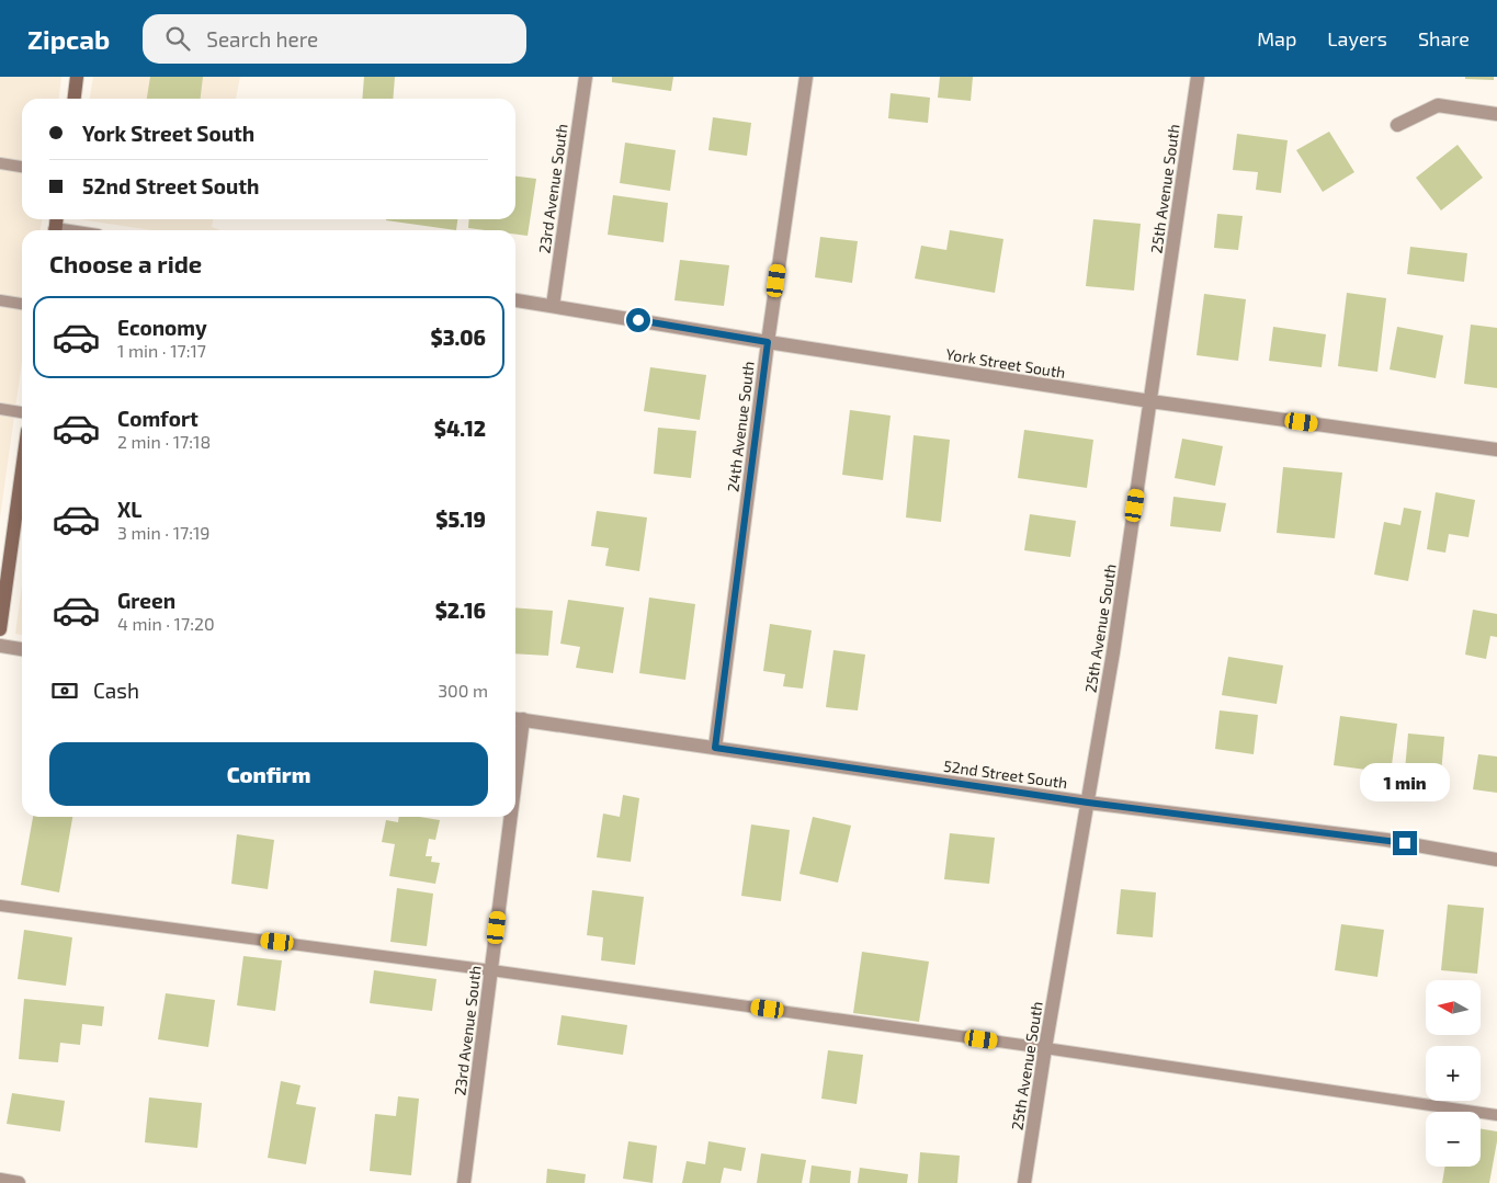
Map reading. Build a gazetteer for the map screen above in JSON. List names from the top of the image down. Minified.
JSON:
{"streets":{"street":["23rd Avenue South","25th Avenue South","York Street South","24th Avenue South","52nd Street South"]},"crossings":[["23rd Avenue South","York Street South"],["25th Avenue South","York Street South"],["25th Avenue South","52nd Street South"],["York Street South","24th Avenue South"],["24th Avenue South","52nd Street South"]],"north":"left","page":{"header":"Zipcab","search":"Search here","nav":["Map","Layers","Share"],"banner":["York Street South","52nd Street South"],"heading":"Choose a ride","list":[{"name":"Economy","note":"1 min · 17:17","value":"$3.06"},{"name":"Comfort","note":"2 min · 17:18","value":"$4.12"},{"name":"XL","note":"3 min · 17:19","value":"$5.19"},{"name":"Green","note":"4 min · 17:20","value":"$2.16"}],"pay":["Cash","300 m"],"buttons":"Confirm","bubble":"1 min","map_buttons":["+","−"]}}
